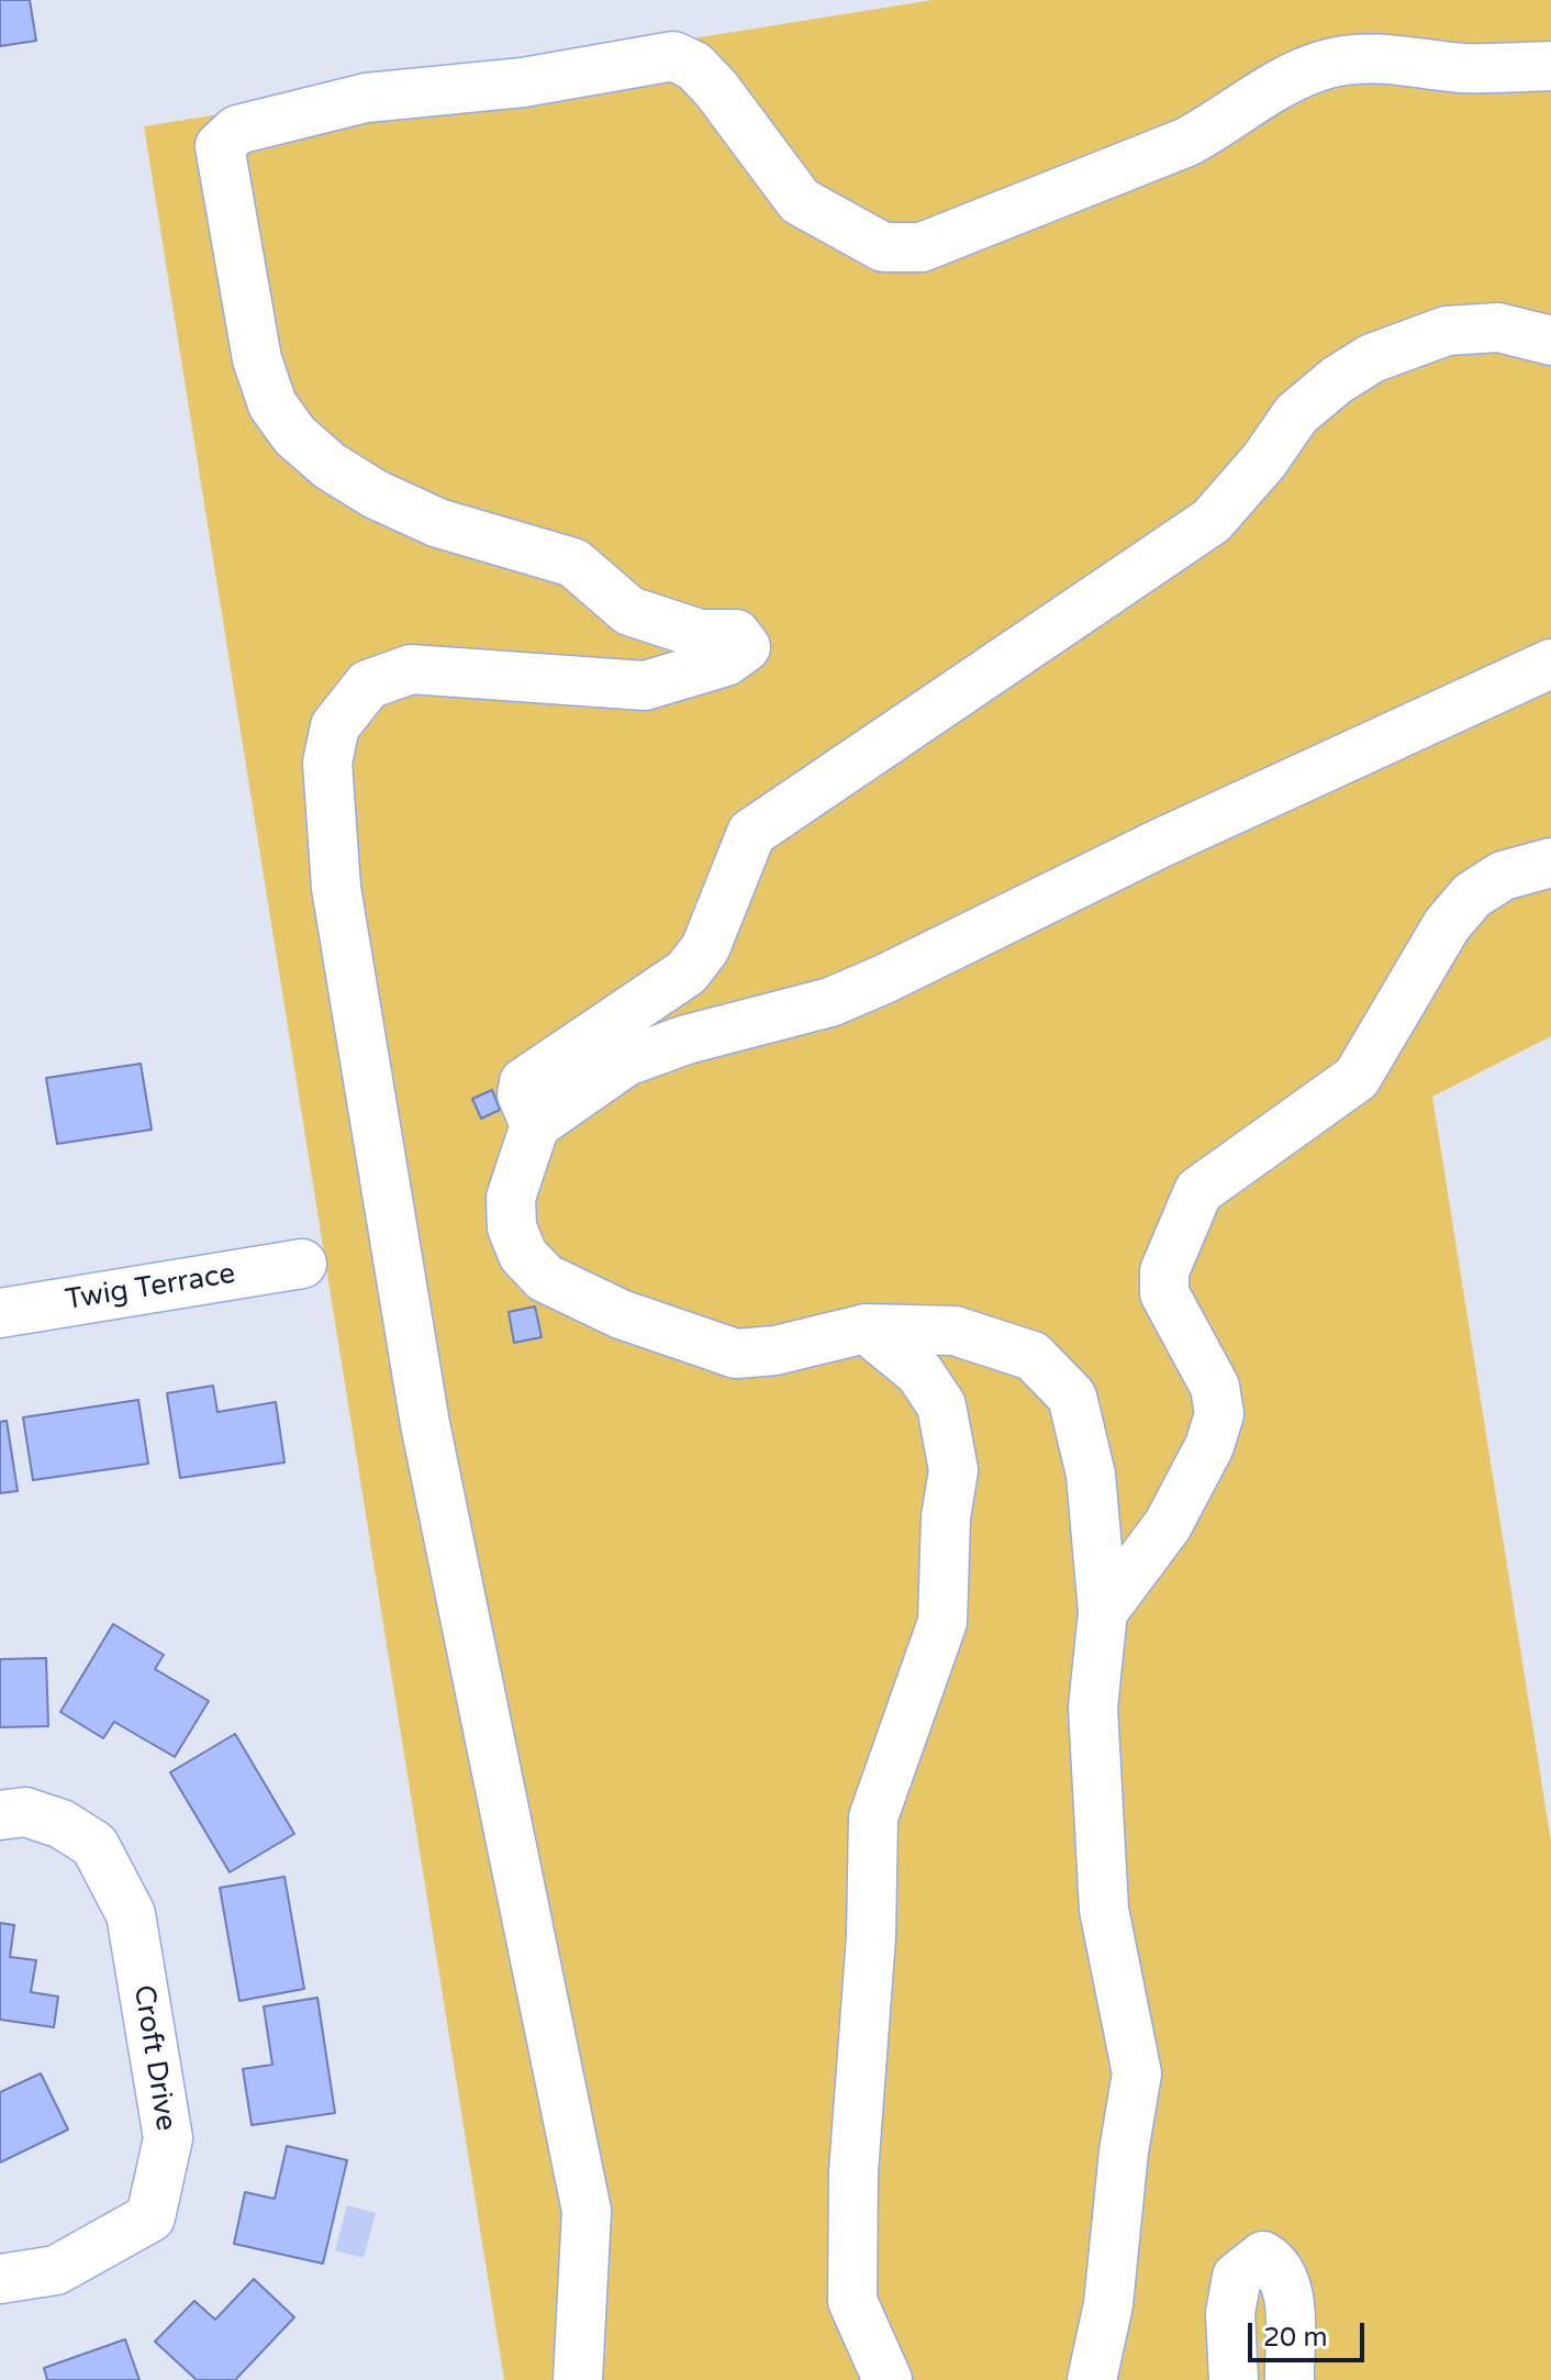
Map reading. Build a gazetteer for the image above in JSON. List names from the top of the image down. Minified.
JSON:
{"streets":{"street":["Twig Terrace","Croft Drive"]},"scale_bar":"20 m"}
